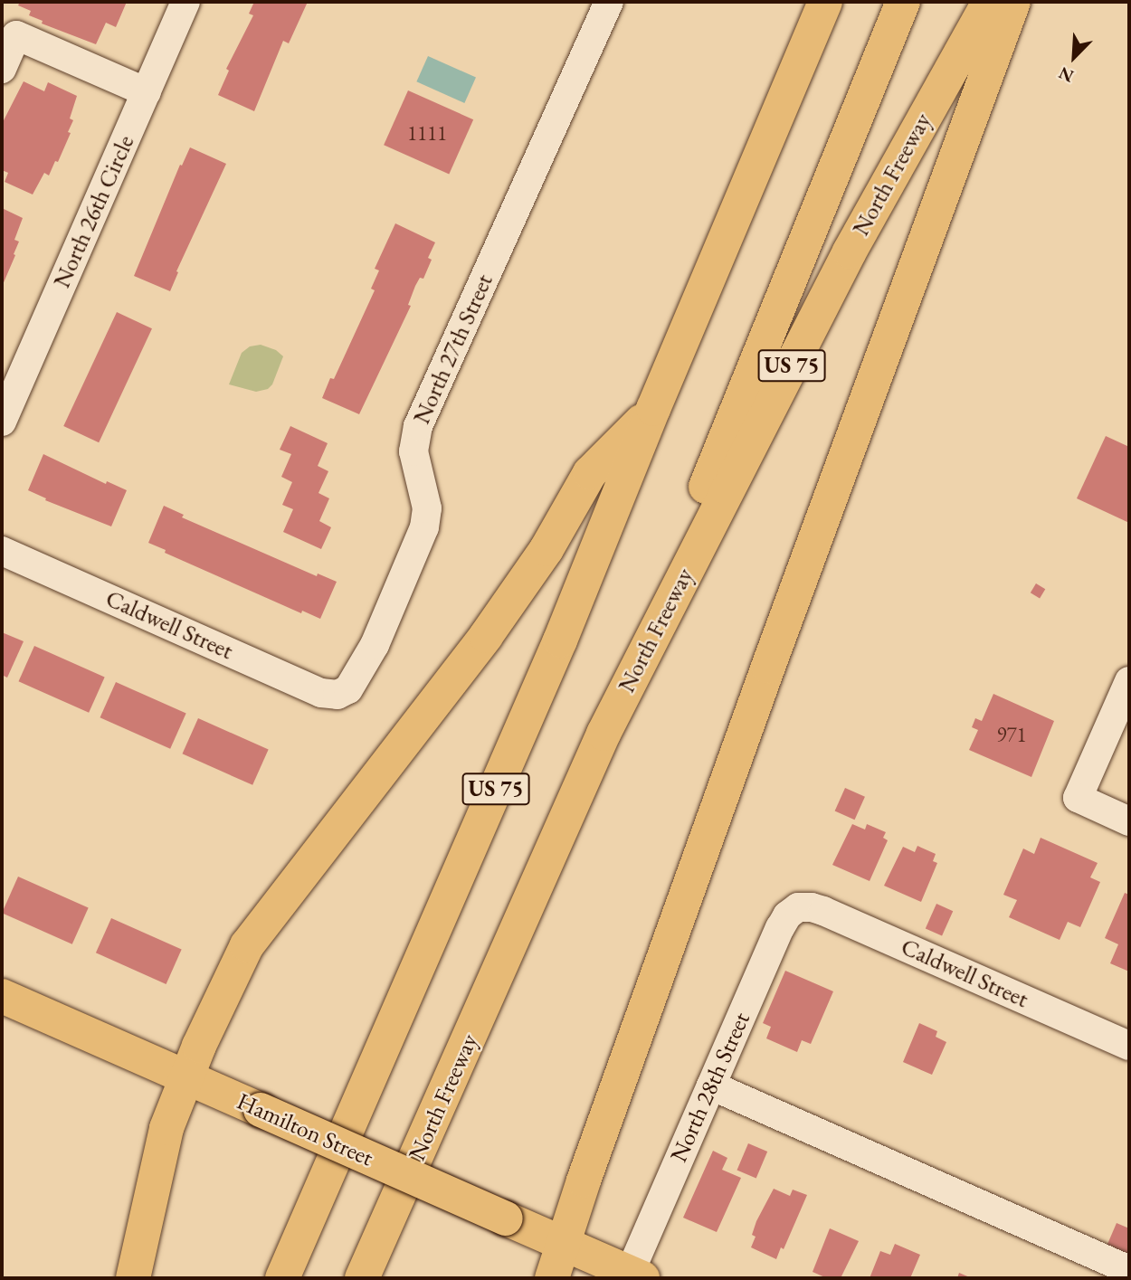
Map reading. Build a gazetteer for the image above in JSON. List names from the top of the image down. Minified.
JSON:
{"streets":{"main road":["North Freeway","US 75","Hamilton Street"],"street":["North 26th Circle","North 27th Street","Caldwell Street","North 28th Street"]},"crossings":[["North 27th Street","Caldwell Street"],["Caldwell Street","North 28th Street"],["North 28th Street","Hamilton Street"]],"house_numbers":["1111","971"],"north":"bottom left"}
